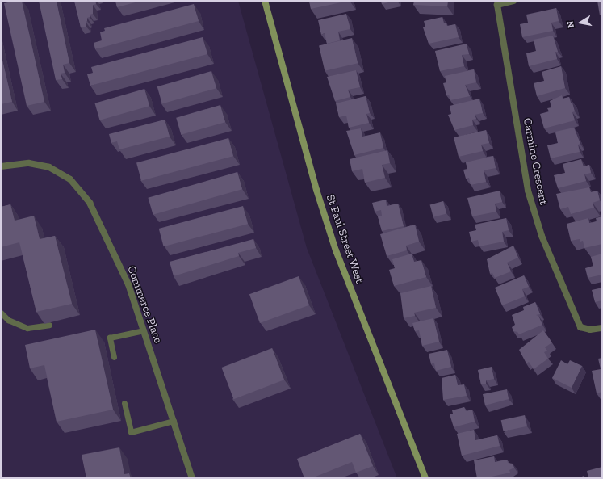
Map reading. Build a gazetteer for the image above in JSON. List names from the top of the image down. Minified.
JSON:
{"streets":{"main road":["St Paul Street West"],"street":["Carmine Crescent","Commerce Place"]},"north":"left"}
